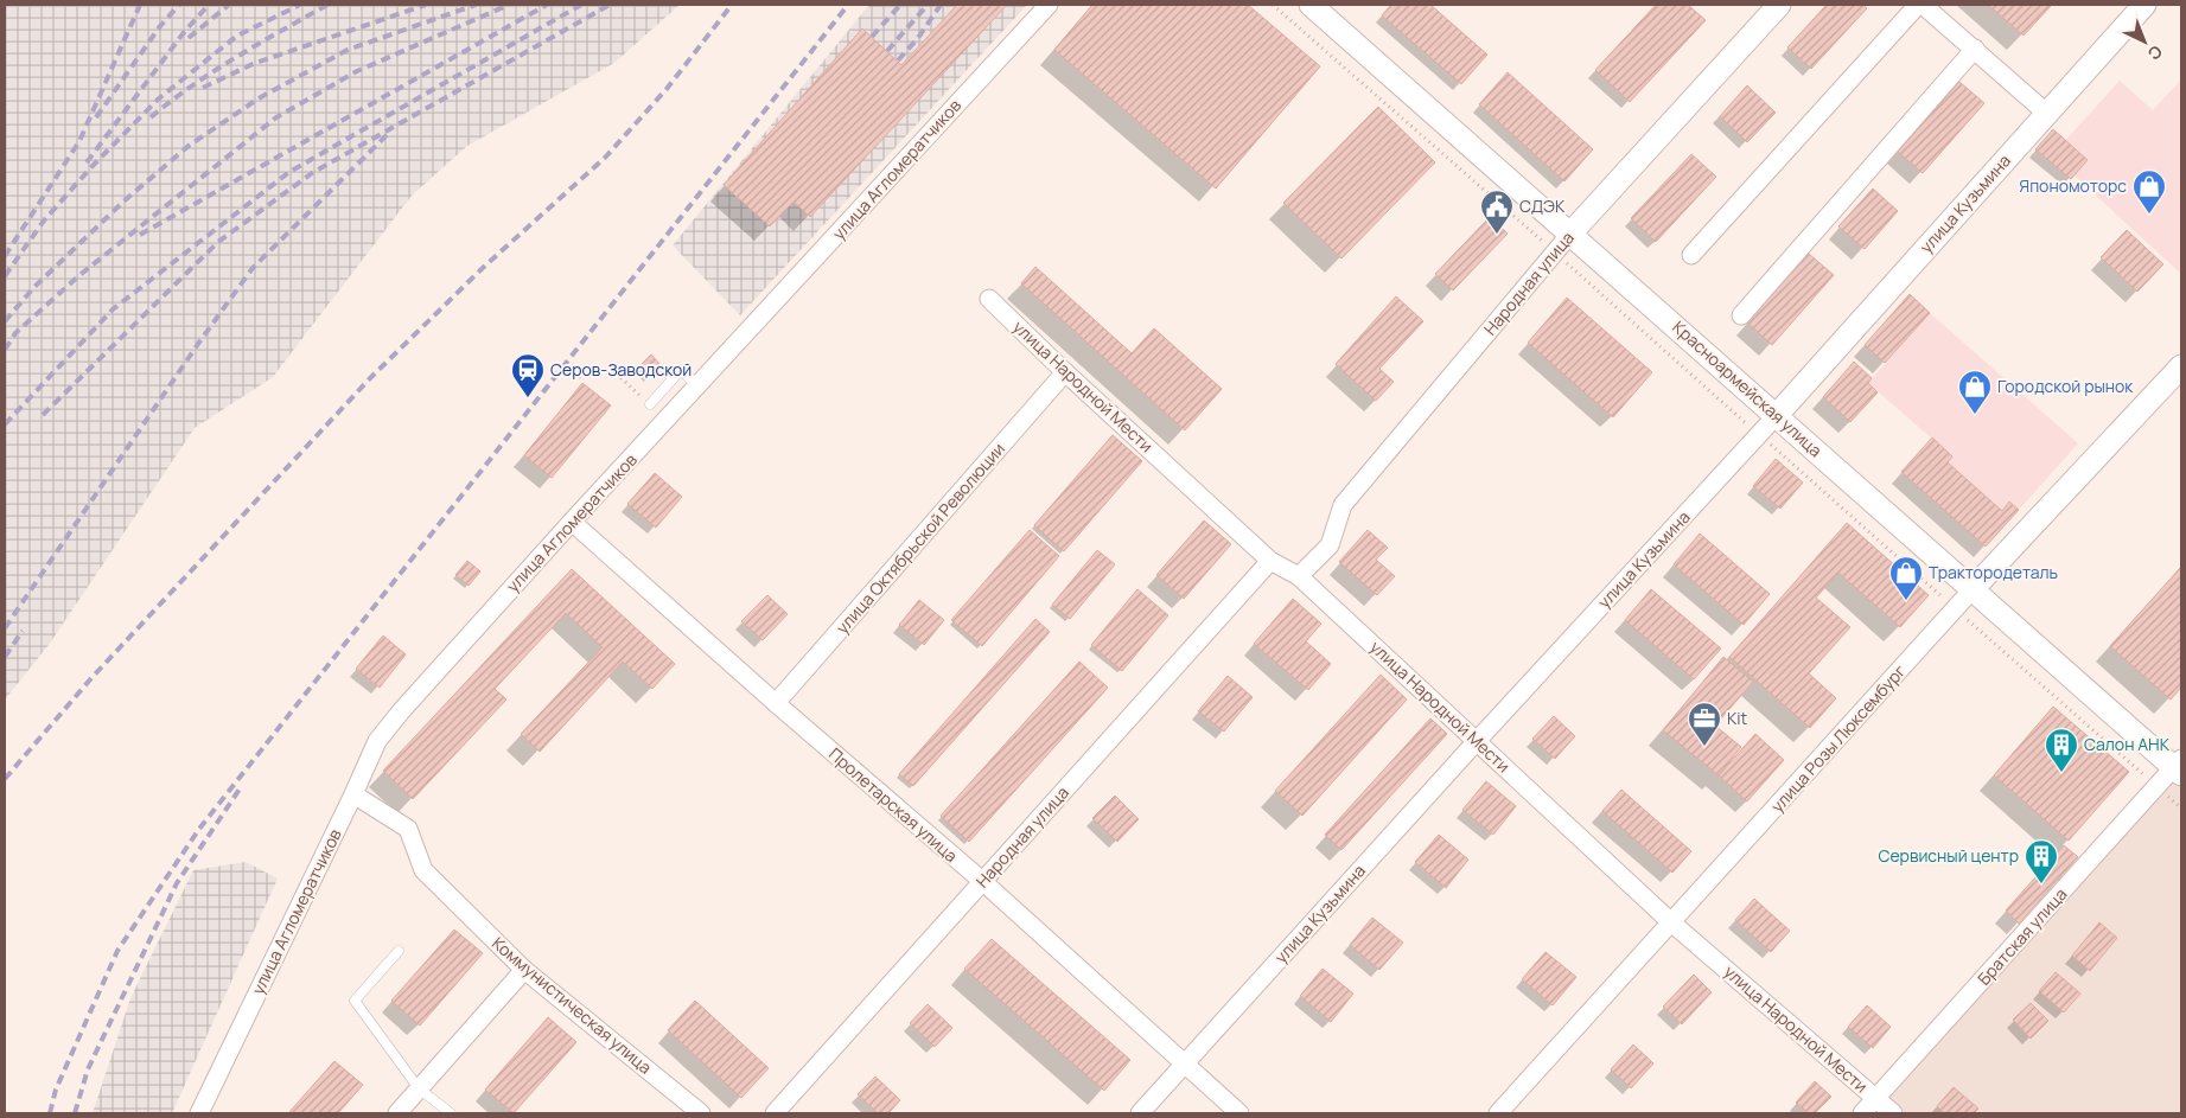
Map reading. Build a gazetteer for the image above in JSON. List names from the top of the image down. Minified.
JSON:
{"streets":{"street":["улица Агломератчиков","улица Кузьмина","Народная улица","улица Народной Мести","Красноармейская улица","улица Октябрьской Революции","улица Розы Люксембург","Пролетарская улица","Братская улица","Коммунистическая улица"]},"crossings":[["улица Агломератчиков","Пролетарская улица"],["улица Агломератчиков","Коммунистическая улица"],["улица Кузьмина","улица Народной Мести"],["улица Кузьмина","Красноармейская улица"],["улица Кузьмина","Пролетарская улица"],["Народная улица","улица Народной Мести"],["Народная улица","Красноармейская улица"],["Народная улица","Пролетарская улица"],["улица Народной Мести","улица Октябрьской Революции"],["улица Народной Мести","улица Розы Люксембург"],["улица Народной Мести","Братская улица"],["Красноармейская улица","улица Розы Люксембург"],["Красноармейская улица","Братская улица"],["улица Октябрьской Революции","Пролетарская улица"]],"places":{"shop":["Япономоторс","Городской рынок","Трактородеталь"],"public building":["СДЭК"],"station":["Серов-Заводской"],"office":["Kit"],"building":["Салон АНК","Сервисный центр"]},"north":"bottom right"}
